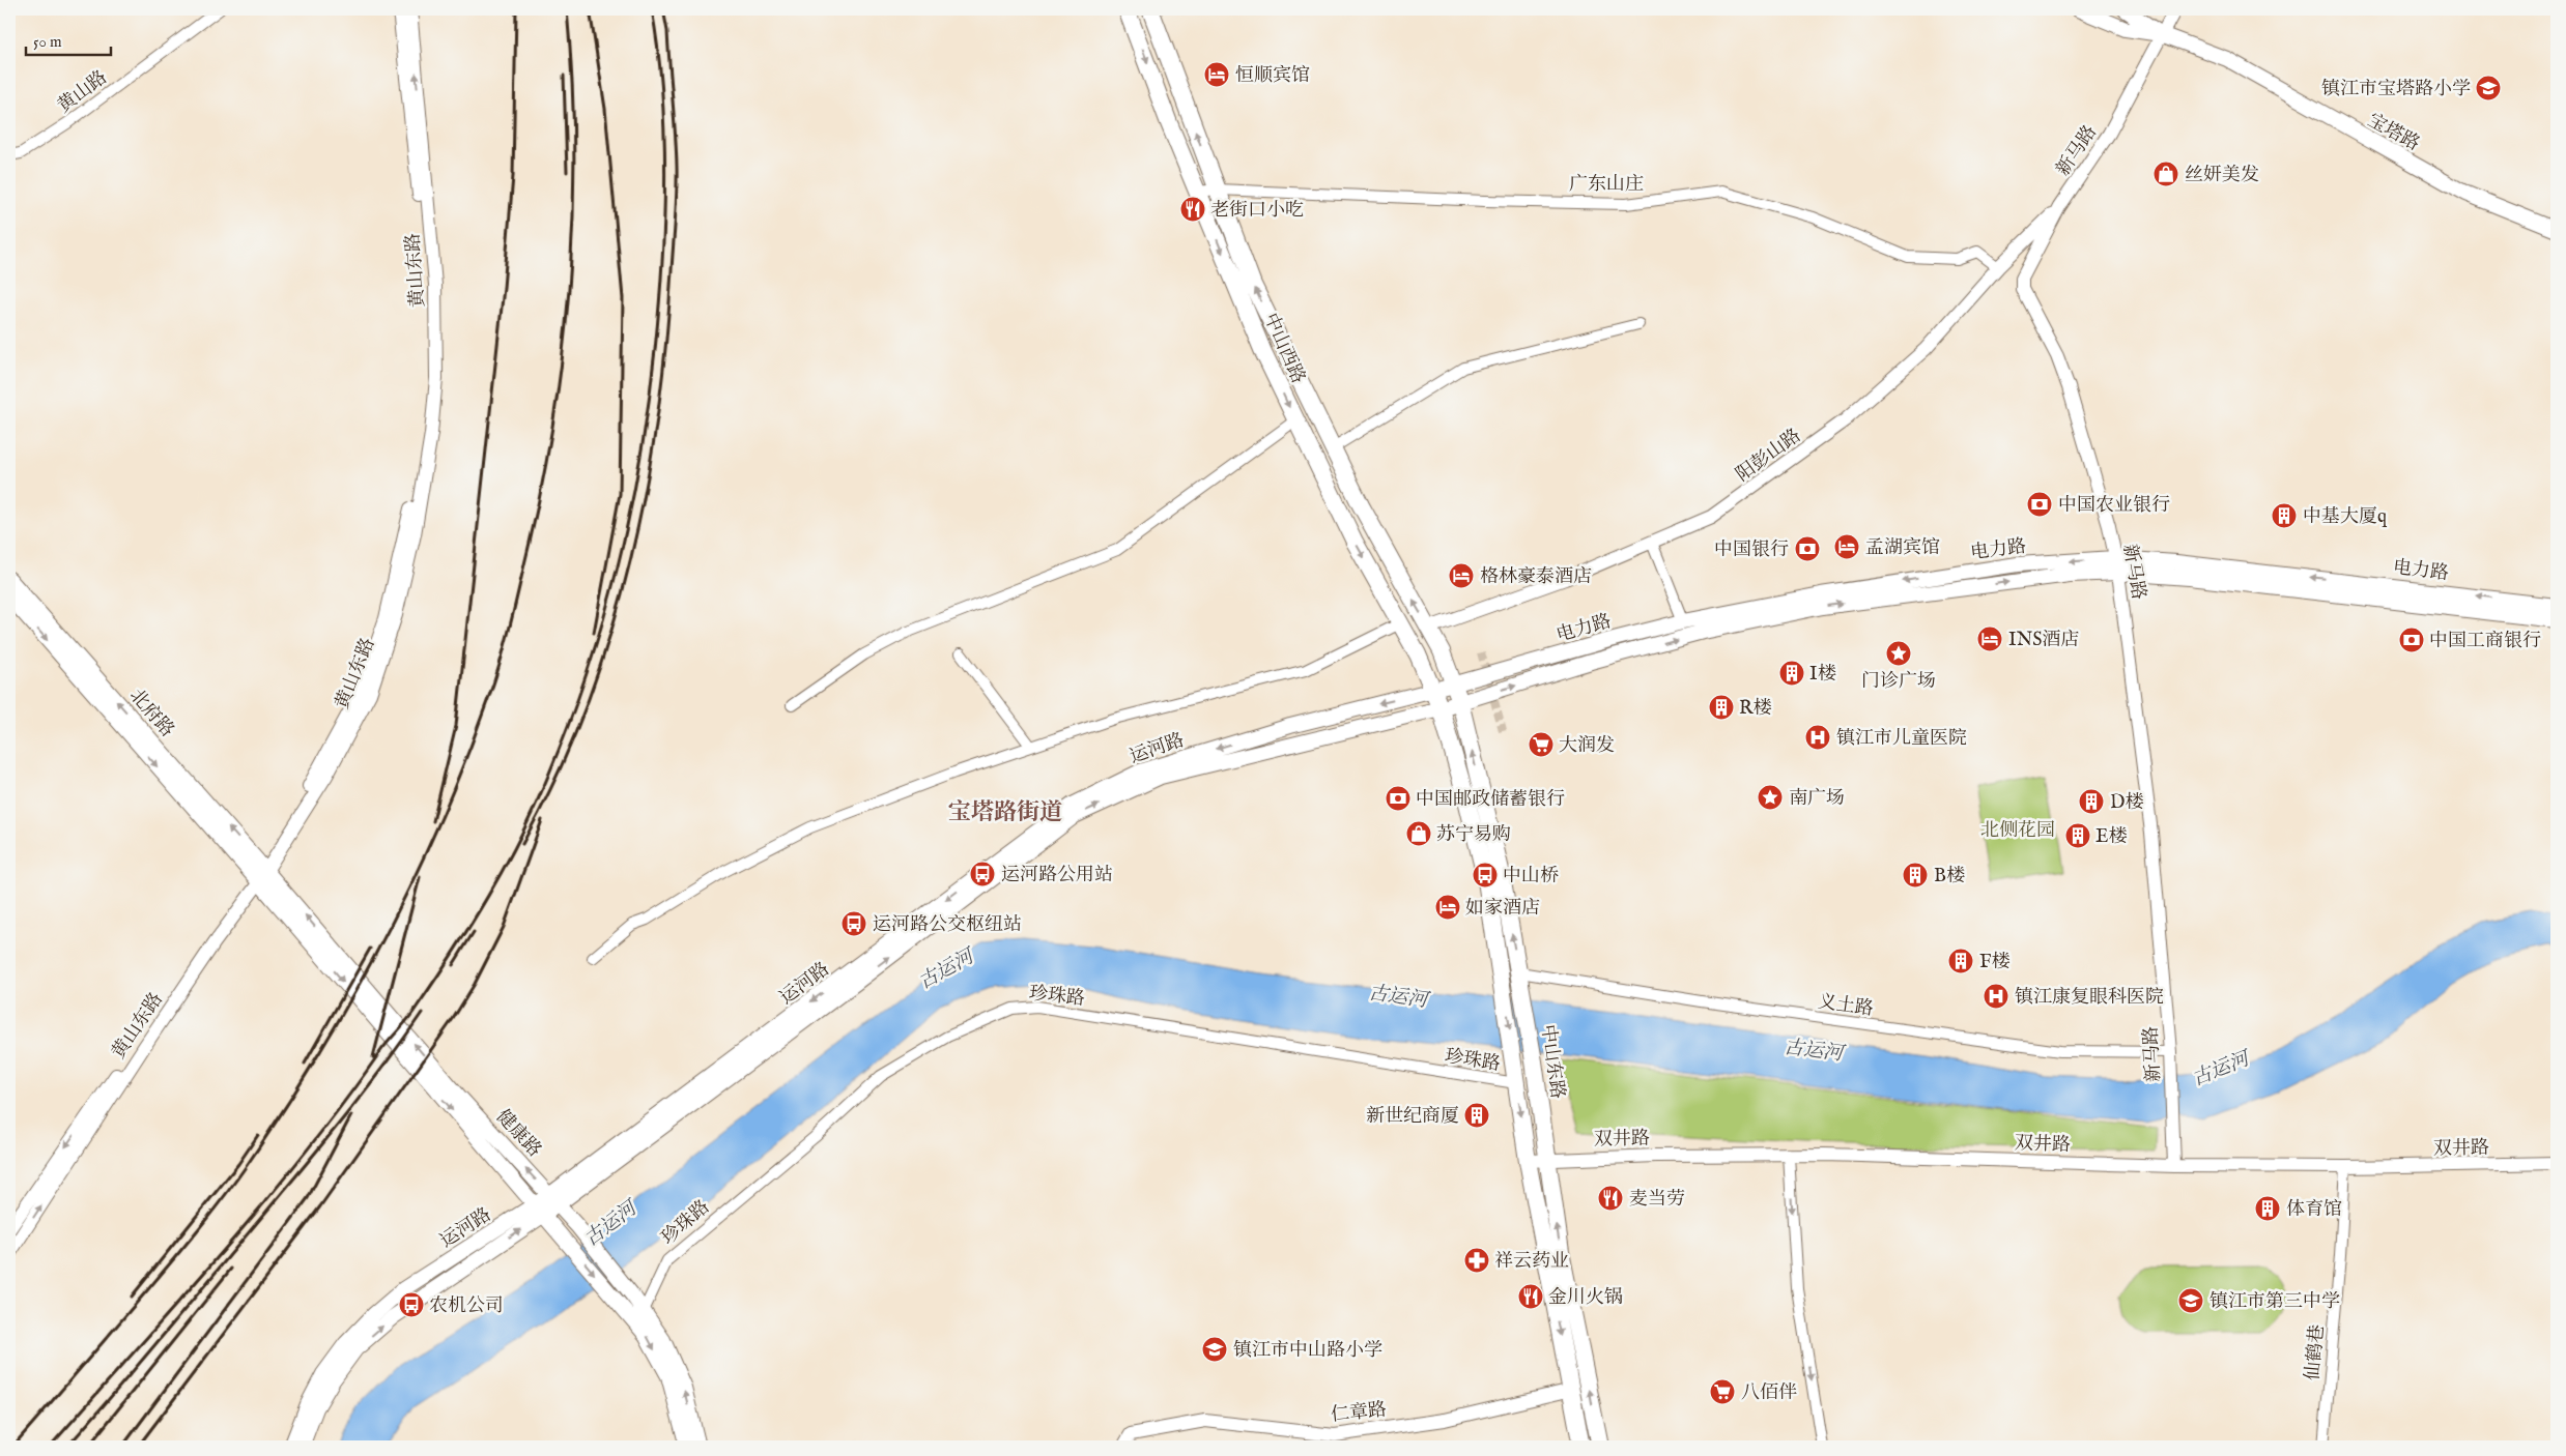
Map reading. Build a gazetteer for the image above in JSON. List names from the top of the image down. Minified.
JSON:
{"streets":{"main road":["宝塔路","中山西路","电力路","北府路","运河路","中山东路","健康路"],"street":["黄山路","新马路","广东山庄","黄山东路","阳彭山路","珍珠路","义土路","双井路","仙鹤巷","仁章路"]},"crossings":[["宝塔路","新马路"],["新马路","阳彭山路"],["新马路","电力路"],["新马路","义土路"],["新马路","双井路"],["广东山庄","中山西路"],["广东山庄","阳彭山路"],["黄山东路","北府路"],["黄山东路","健康路"],["中山西路","阳彭山路"],["中山西路","电力路"],["中山西路","运河路"],["中山西路","中山东路"],["电力路","运河路"],["电力路","中山东路"],["北府路","健康路"],["运河路","健康路"],["珍珠路","健康路"],["义土路","中山东路"],["中山东路","双井路"],["双井路","仙鹤巷"]],"districts":["宝塔路街道"],"water":["古运河"],"parks":["北侧花园"],"places":{"hotel":["恒顺宾馆","孟湖宾馆","格林豪泰酒店","INS酒店","如家酒店"],"school or university":["镇江市宝塔路小学","镇江市第三中学","镇江市中山路小学"],"shop":["丝妍美发","苏宁易购"],"restaurant":["老街口小吃","麦当劳","金川火锅"],"bank":["中国农业银行","中国银行","中国工商银行","中国邮政储蓄银行"],"building":["中基大厦q","I楼","R楼","D楼","E楼","B楼","F楼","新世纪商厦","体育馆"],"place":["门诊广场","南广场"],"hospital":["镇江市儿童医院","镇江康复眼科医院"],"supermarket":["大润发","八佰伴"],"bus stop":["运河路公用站","中山桥","运河路公交枢纽站","农机公司"],"pharmacy":["祥云药业"]},"scale_bar":"50 m"}
